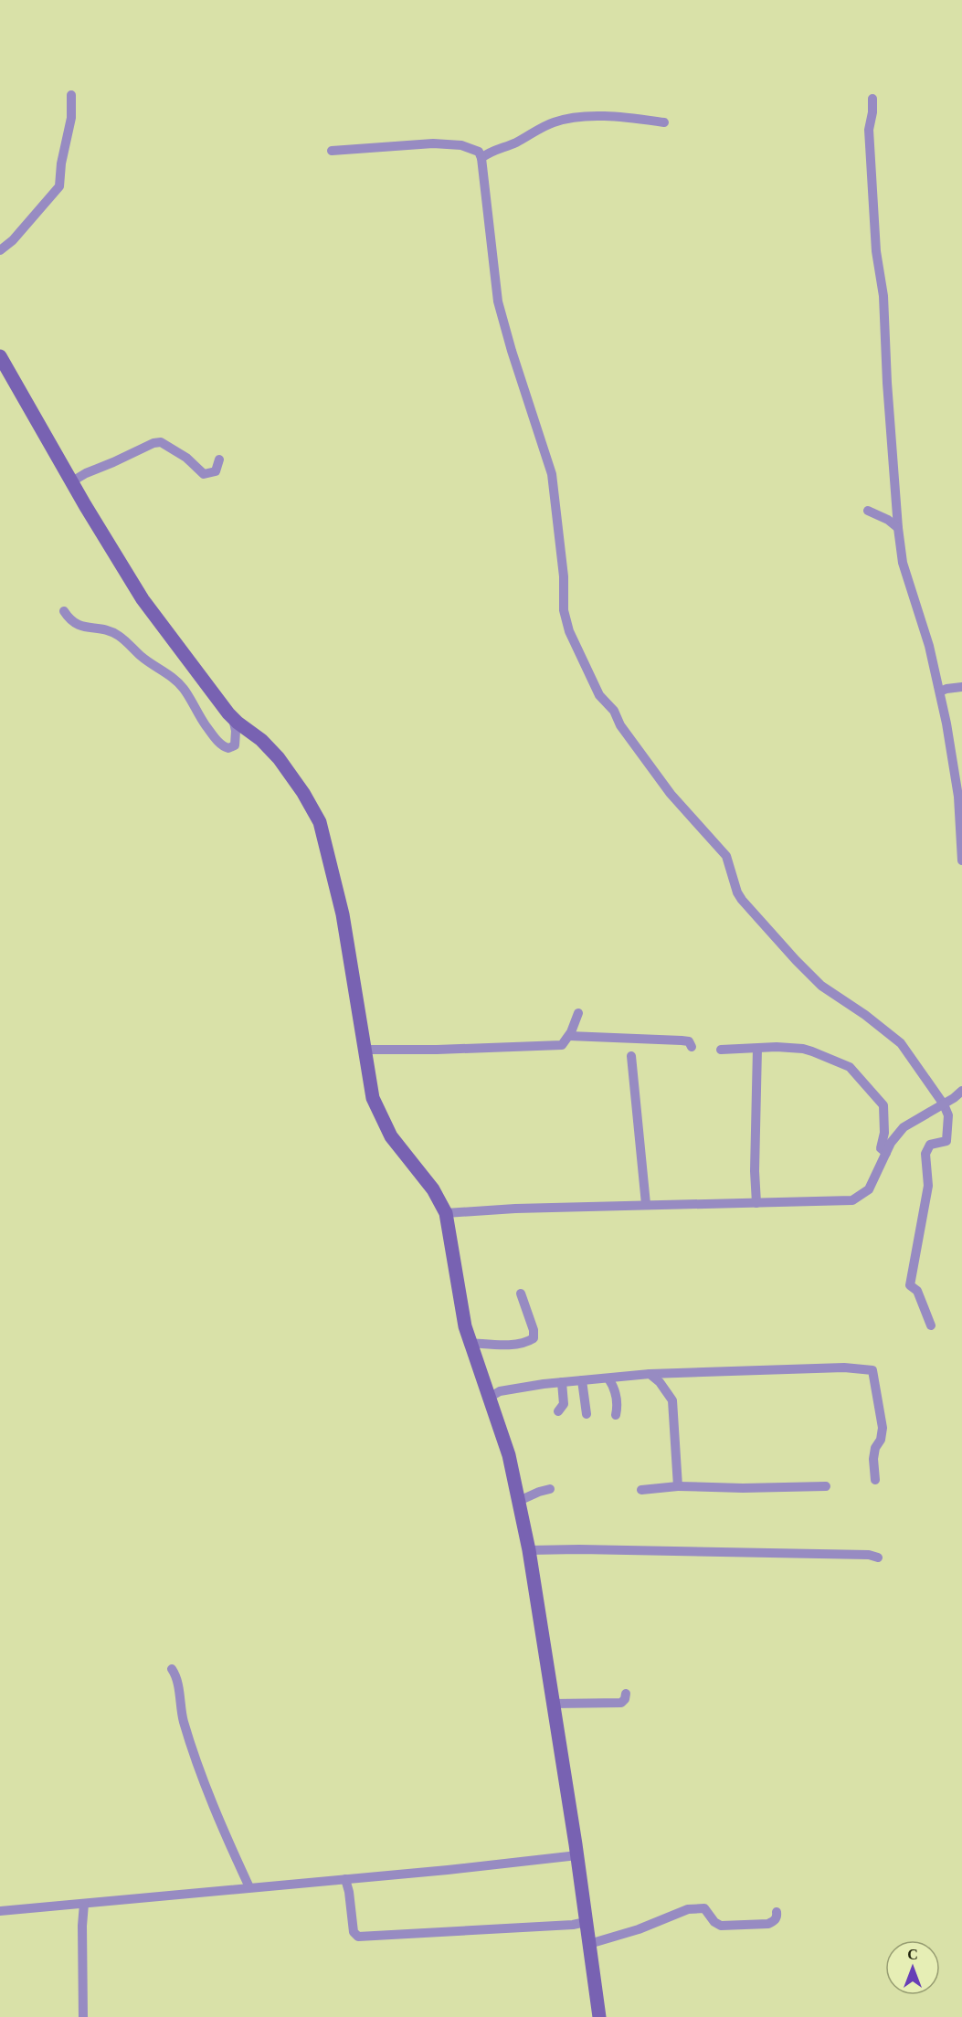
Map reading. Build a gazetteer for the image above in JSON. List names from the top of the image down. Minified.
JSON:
{"north":"top"}
